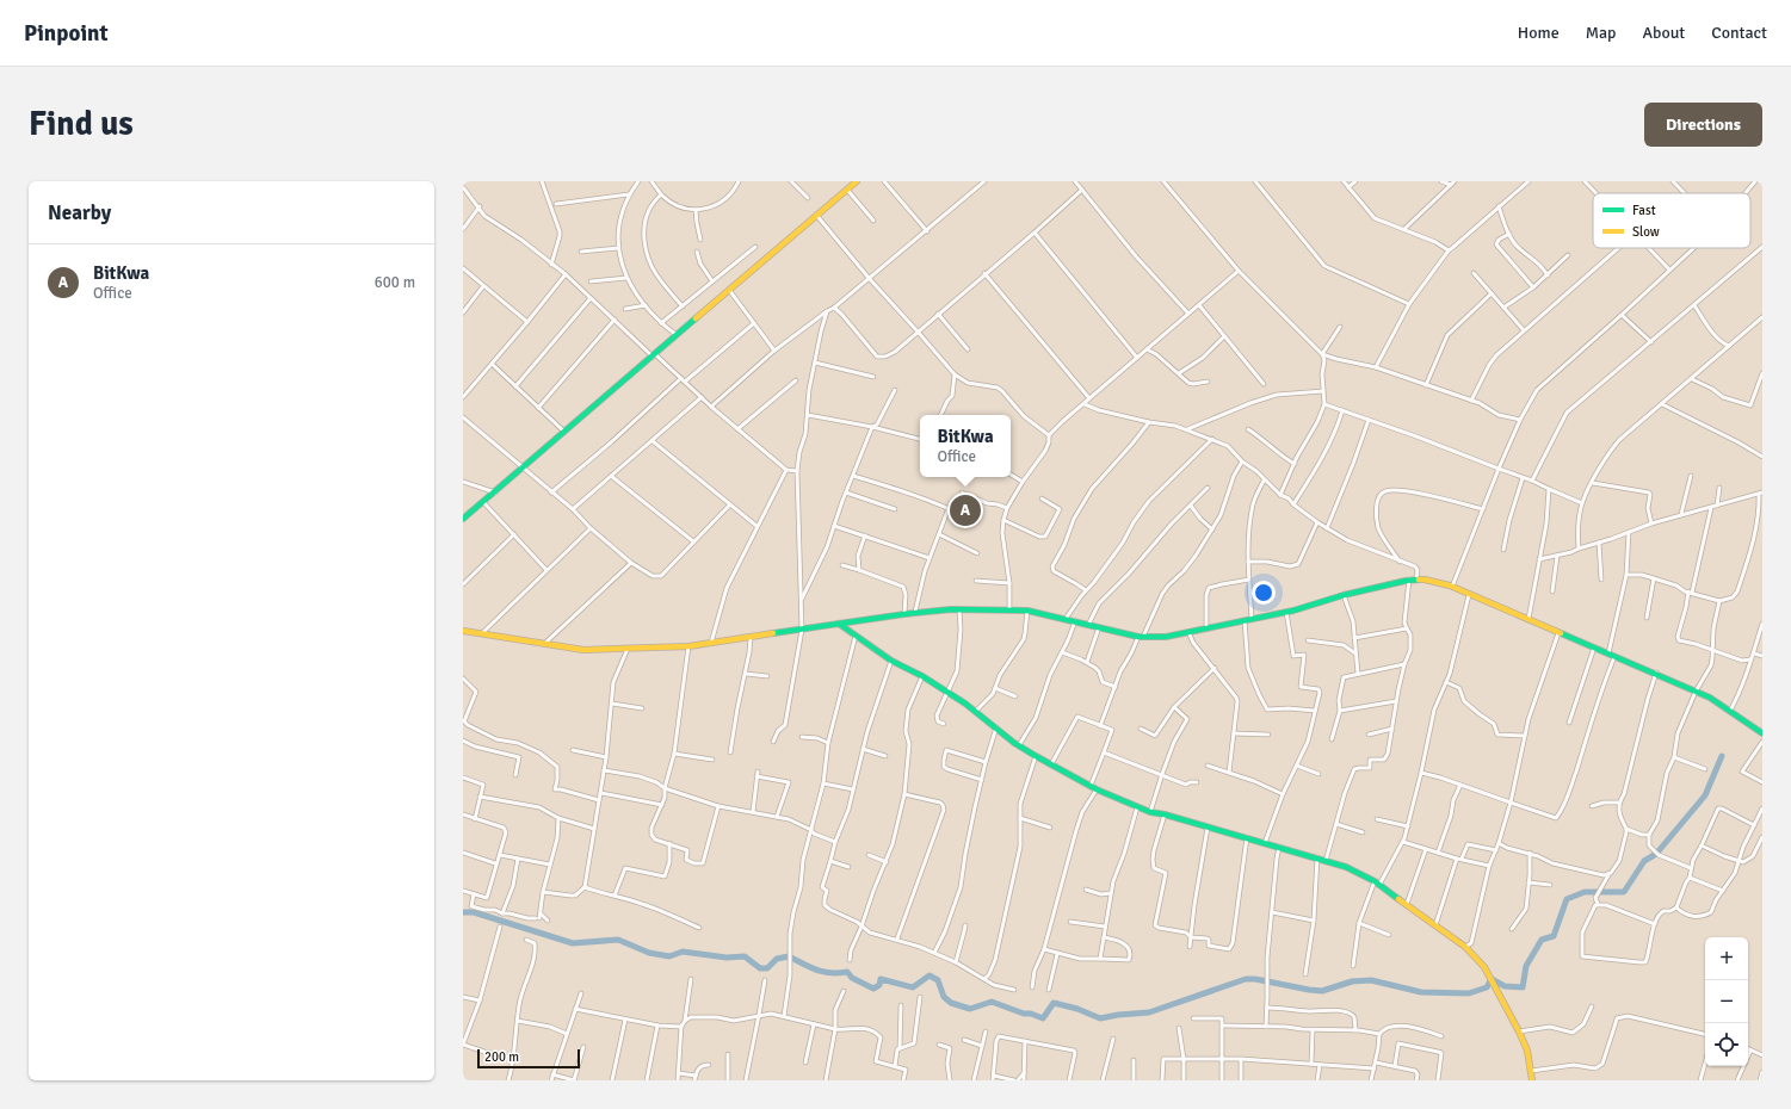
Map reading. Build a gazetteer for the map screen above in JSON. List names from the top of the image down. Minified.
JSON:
{"legend":["Fast","Slow"],"scale_bar":"200 m","page":{"header":"Pinpoint","nav":["Home","Map","About","Contact"],"buttons":"Directions","title":"Find us","heading":"Nearby","list":[{"mark":"A","name":"BitKwa","note":"Office","value":"600 m"}],"popup":["BitKwa","Office"],"pins":"A","map_buttons":["+","−"],"scale":"200 m"}}
